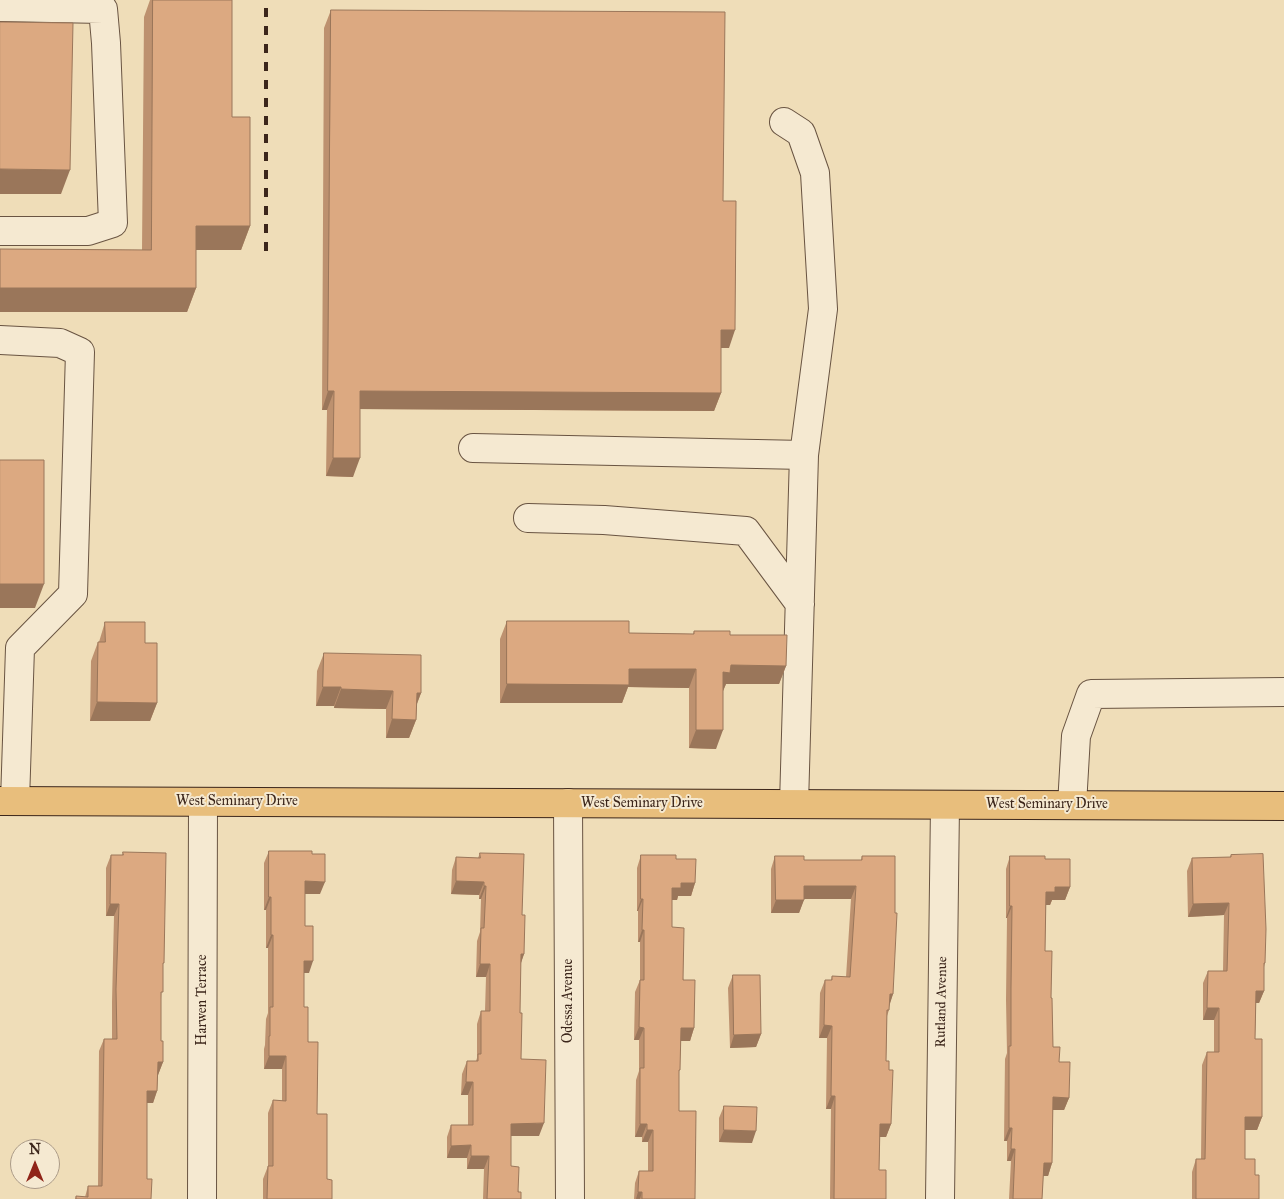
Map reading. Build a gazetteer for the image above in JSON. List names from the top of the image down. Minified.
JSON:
{"streets":{"main road":["West Seminary Drive"],"street":["Harwen Terrace","Odessa Avenue","Rutland Avenue"]},"crossings":[["West Seminary Drive","Harwen Terrace"],["West Seminary Drive","Odessa Avenue"],["West Seminary Drive","Rutland Avenue"]],"north":"top"}
